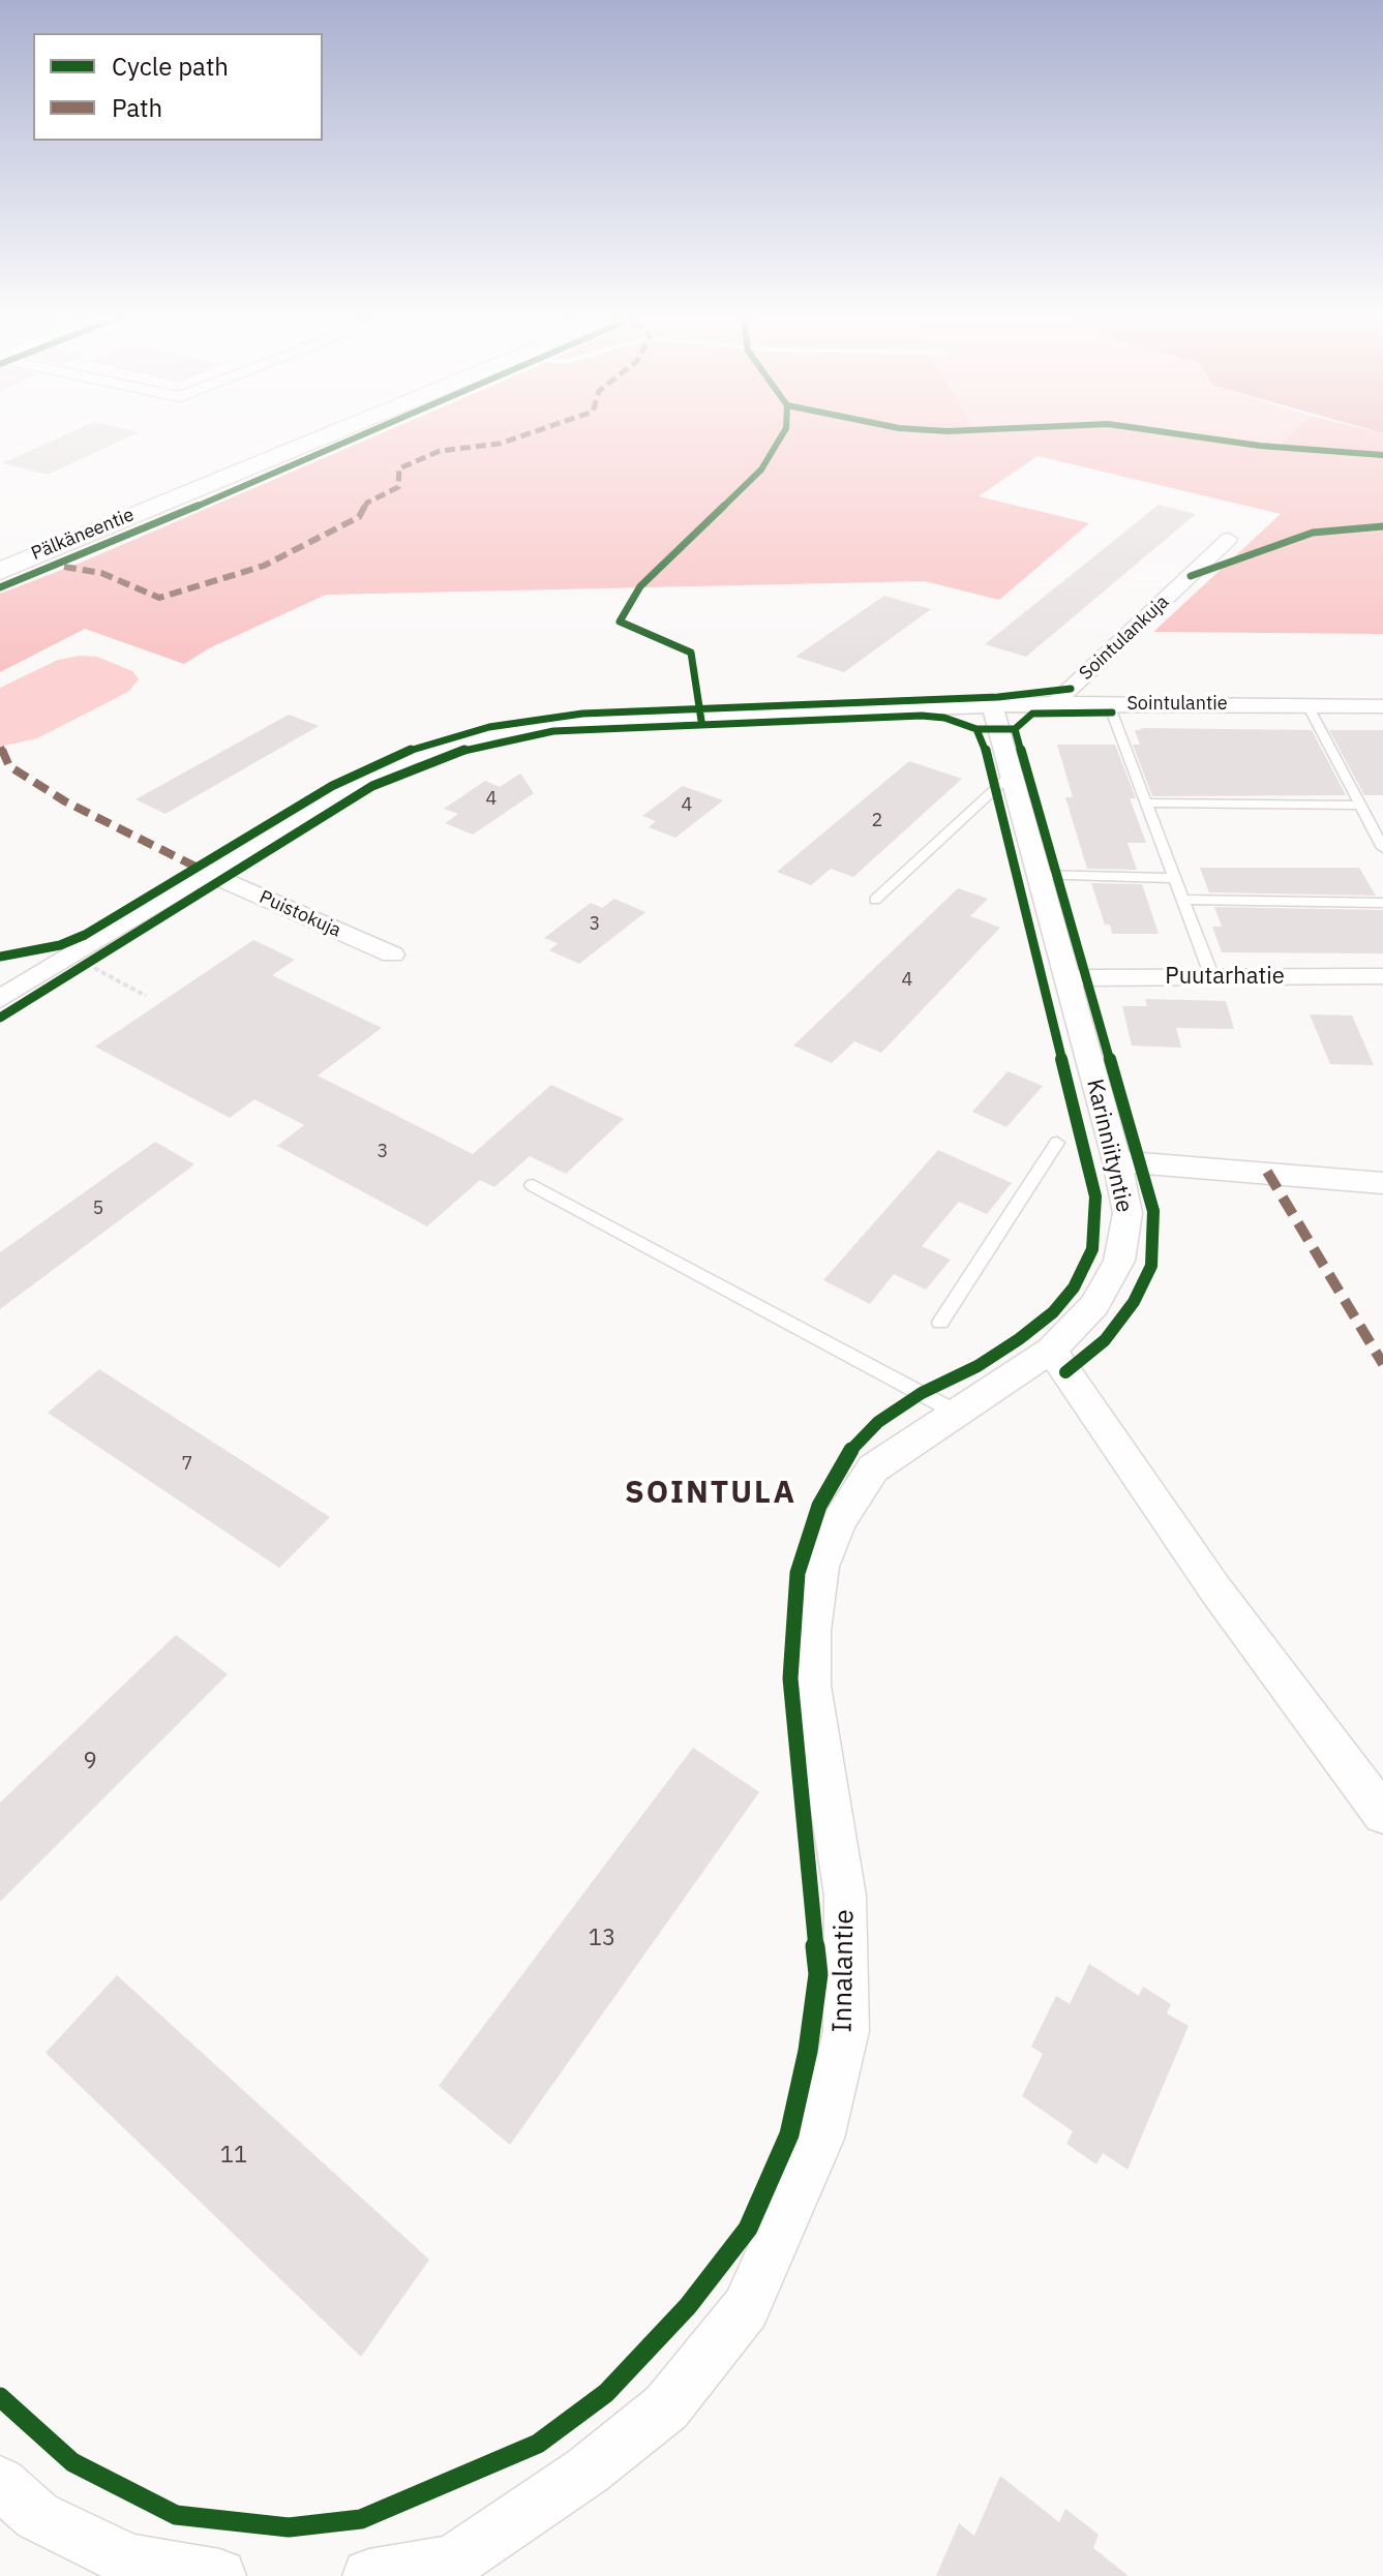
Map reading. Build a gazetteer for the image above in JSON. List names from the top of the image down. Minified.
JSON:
{"streets":{"main road":["Pälkäneentie"],"street":["Sointulankuja","Sointulantie","Puistokuja","Puutarhatie","Karinniityntie","Innalantie"]},"crossings":[["Sointulankuja","Sointulantie"],["Sointulantie","Puistokuja"],["Sointulantie","Karinniityntie"],["Puutarhatie","Karinniityntie"],["Karinniityntie","Innalantie"]],"districts":["SOINTULA"],"house_numbers":["4","4","2","3","4","3","5","7","9","13","11"],"legend":["Cycle path","Path"]}
